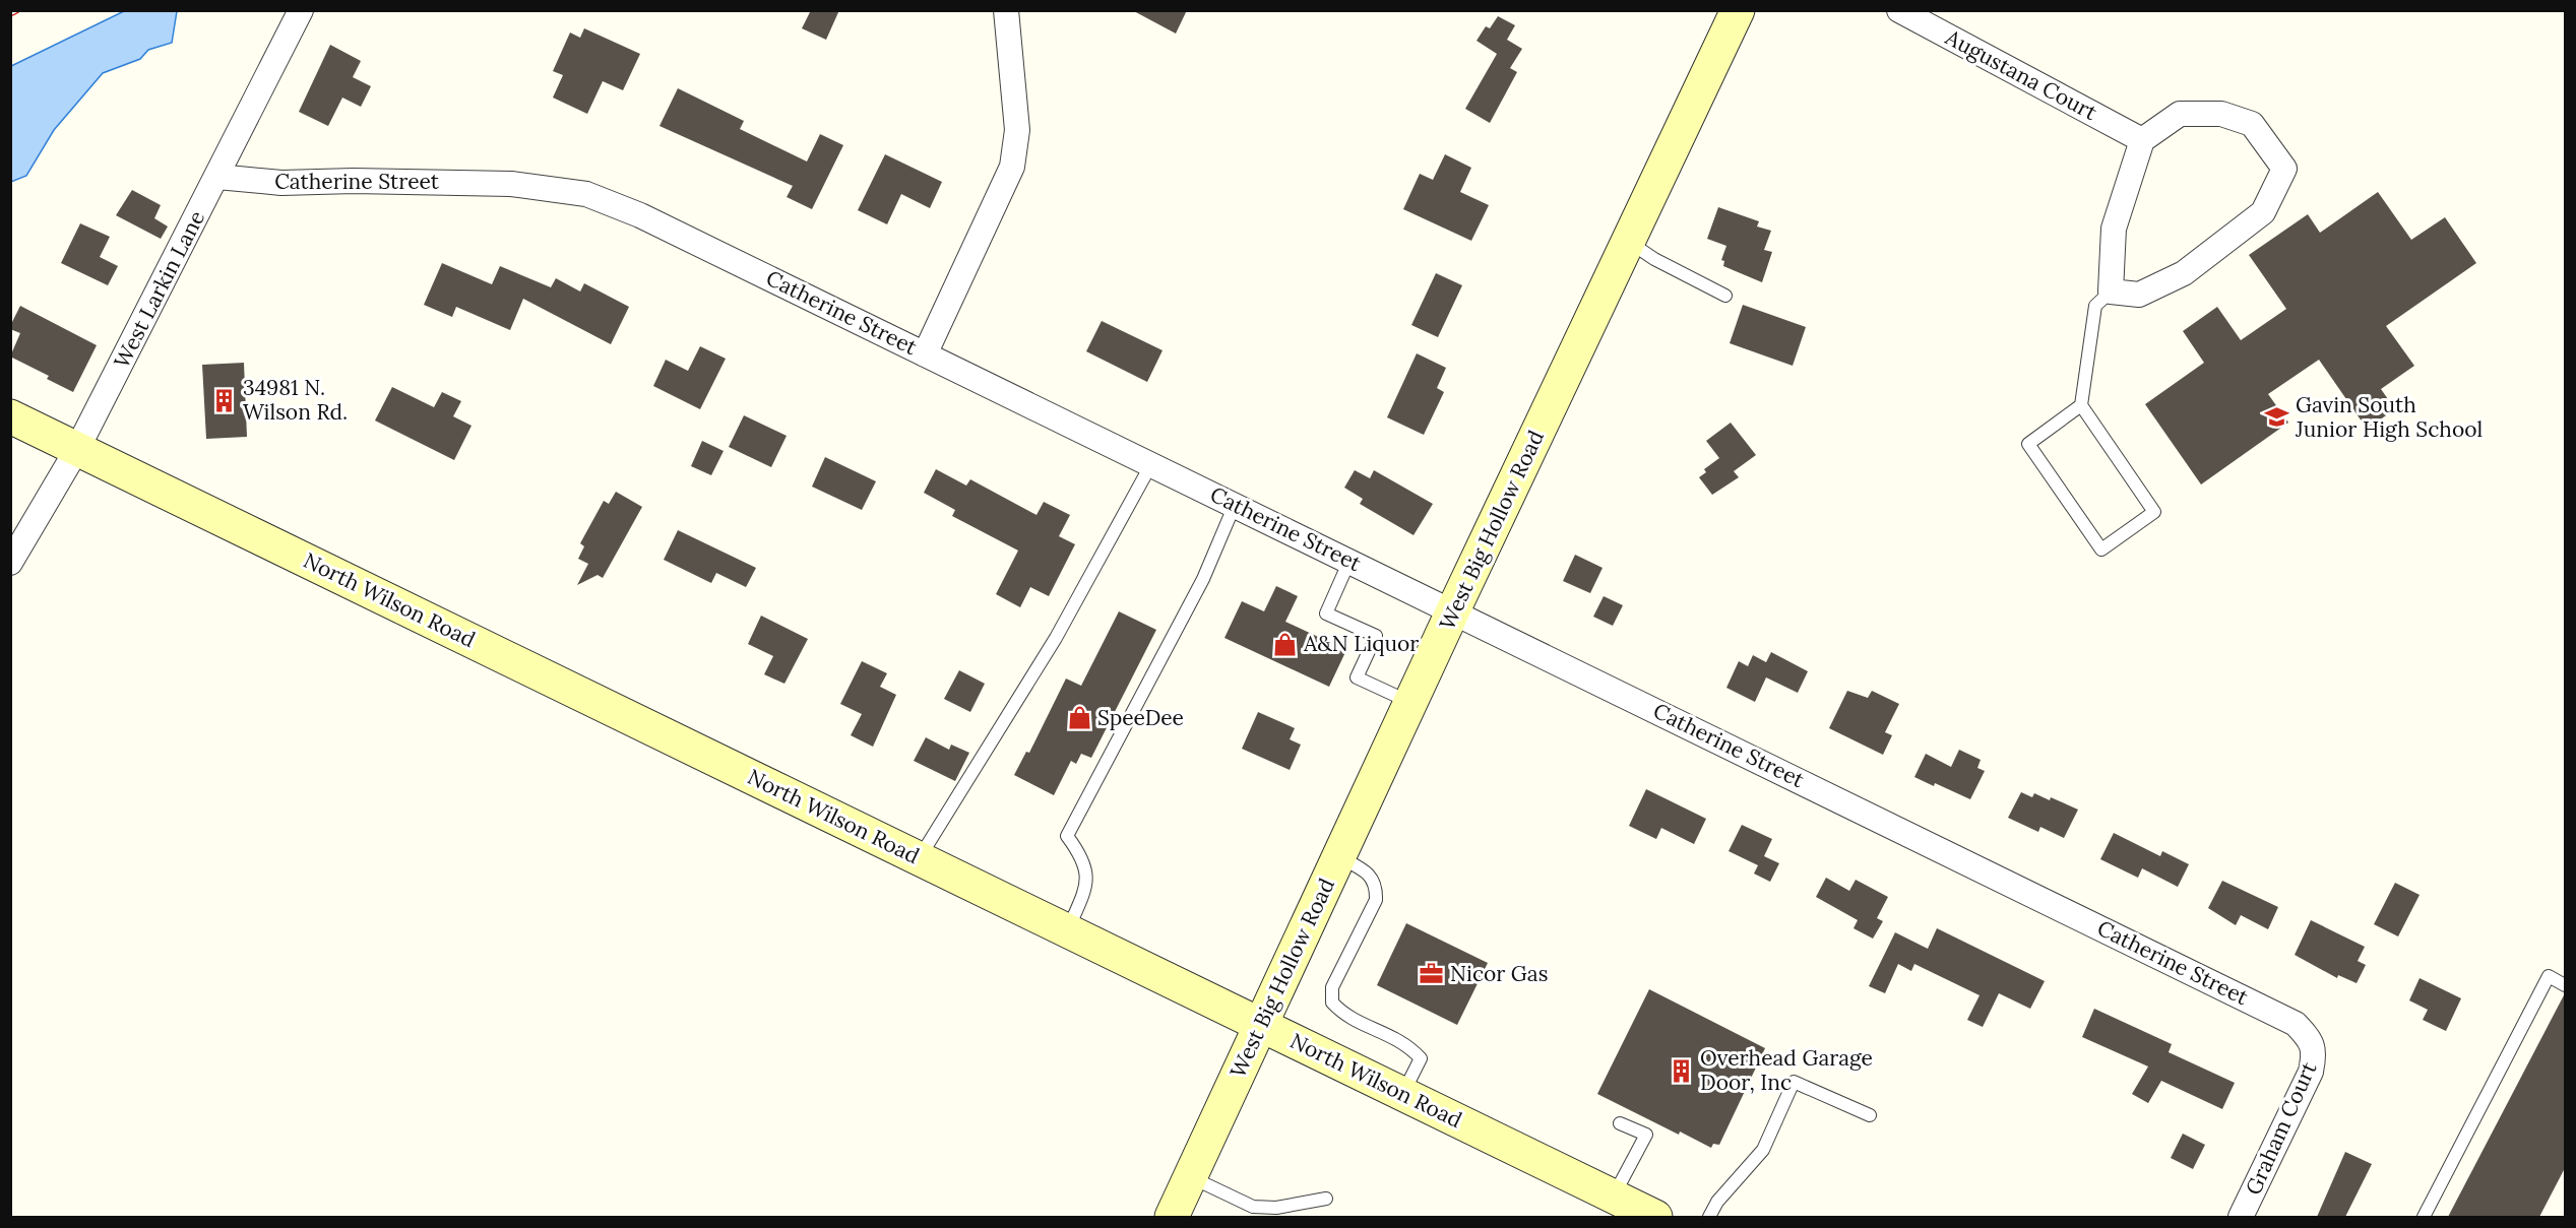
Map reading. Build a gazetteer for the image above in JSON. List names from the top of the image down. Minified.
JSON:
{"streets":{"street":["Augustana Court","Catherine Street","West Larkin Lane","West Big Hollow Road","North Wilson Road","Graham Court"]},"crossings":[["Catherine Street","West Larkin Lane"],["Catherine Street","West Big Hollow Road"],["Catherine Street","Graham Court"],["West Larkin Lane","North Wilson Road"],["West Big Hollow Road","North Wilson Road"]],"places":{"building":["34981 N. Wilson Rd.","Overhead Garage Door, Inc"],"school or university":["Gavin South Junior High School"],"shop":["A&N Liquor","SpeeDee"],"office":["Nicor Gas"]}}
